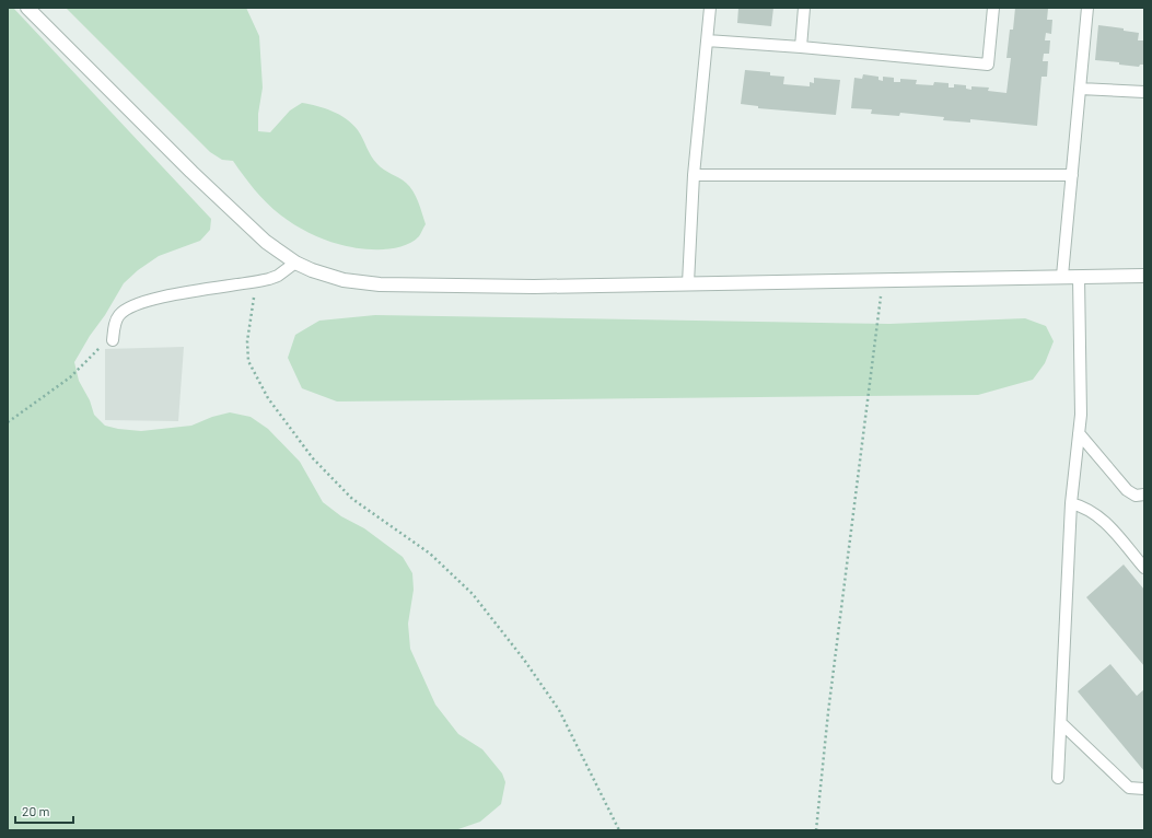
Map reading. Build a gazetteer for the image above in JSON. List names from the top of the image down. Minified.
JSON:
{"scale_bar":"20 m"}
